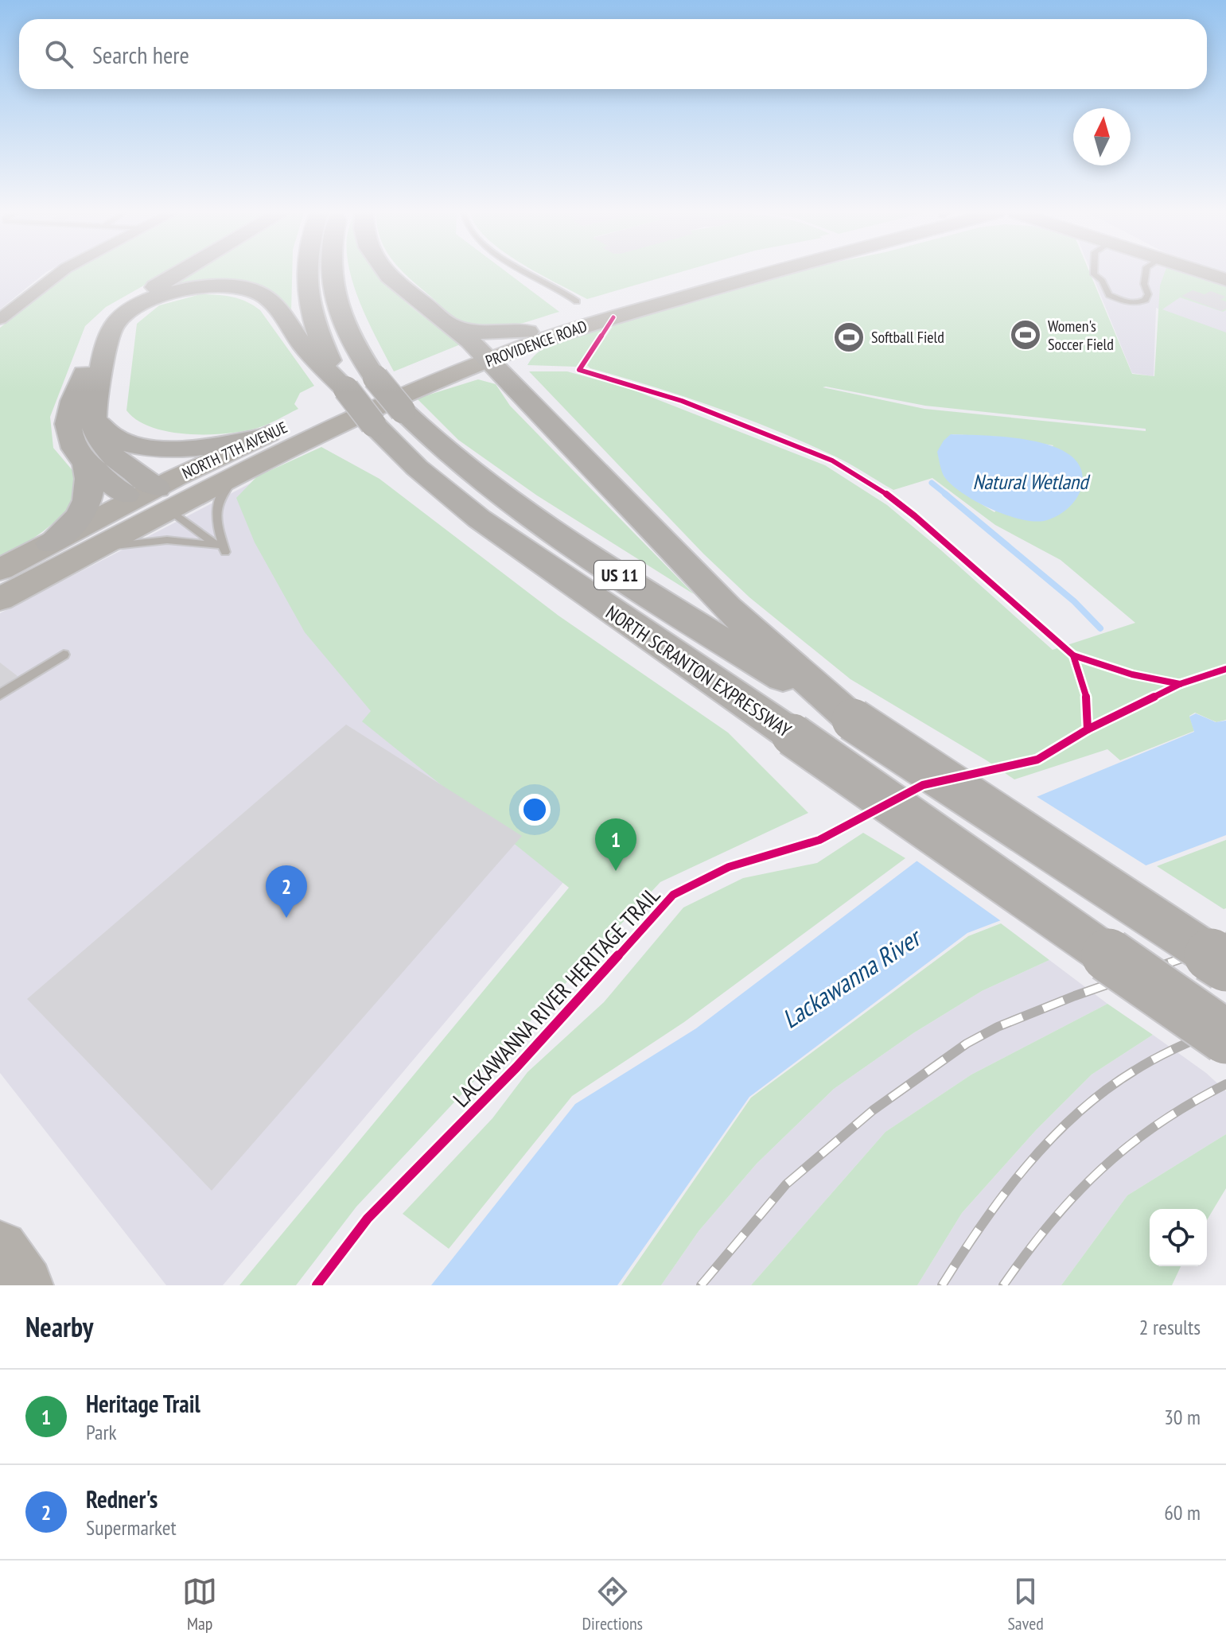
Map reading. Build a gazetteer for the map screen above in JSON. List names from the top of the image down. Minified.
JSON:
{"streets":{"highway":["US 11","NORTH SCRANTON EXPRESSWAY"],"main road":["PROVIDENCE ROAD","NORTH 7TH AVENUE"],"cycle path":["LACKAWANNA RIVER HERITAGE TRAIL"]},"crossings":[["PROVIDENCE ROAD","NORTH 7TH AVENUE"]],"water":["Natural Wetland","Lackawanna River"],"places":{"sports":["Women's Soccer Field","Softball Field"]},"north":"top","page":{"search":"Search here","pins":["1","2"],"heading":["Nearby","2 results"],"list":[{"mark":"1","name":"Heritage Trail","note":"Park","value":"30 m"},{"mark":"2","name":"Redner's","note":"Supermarket","value":"60 m"}],"nav":["Map","Directions","Saved"]}}
